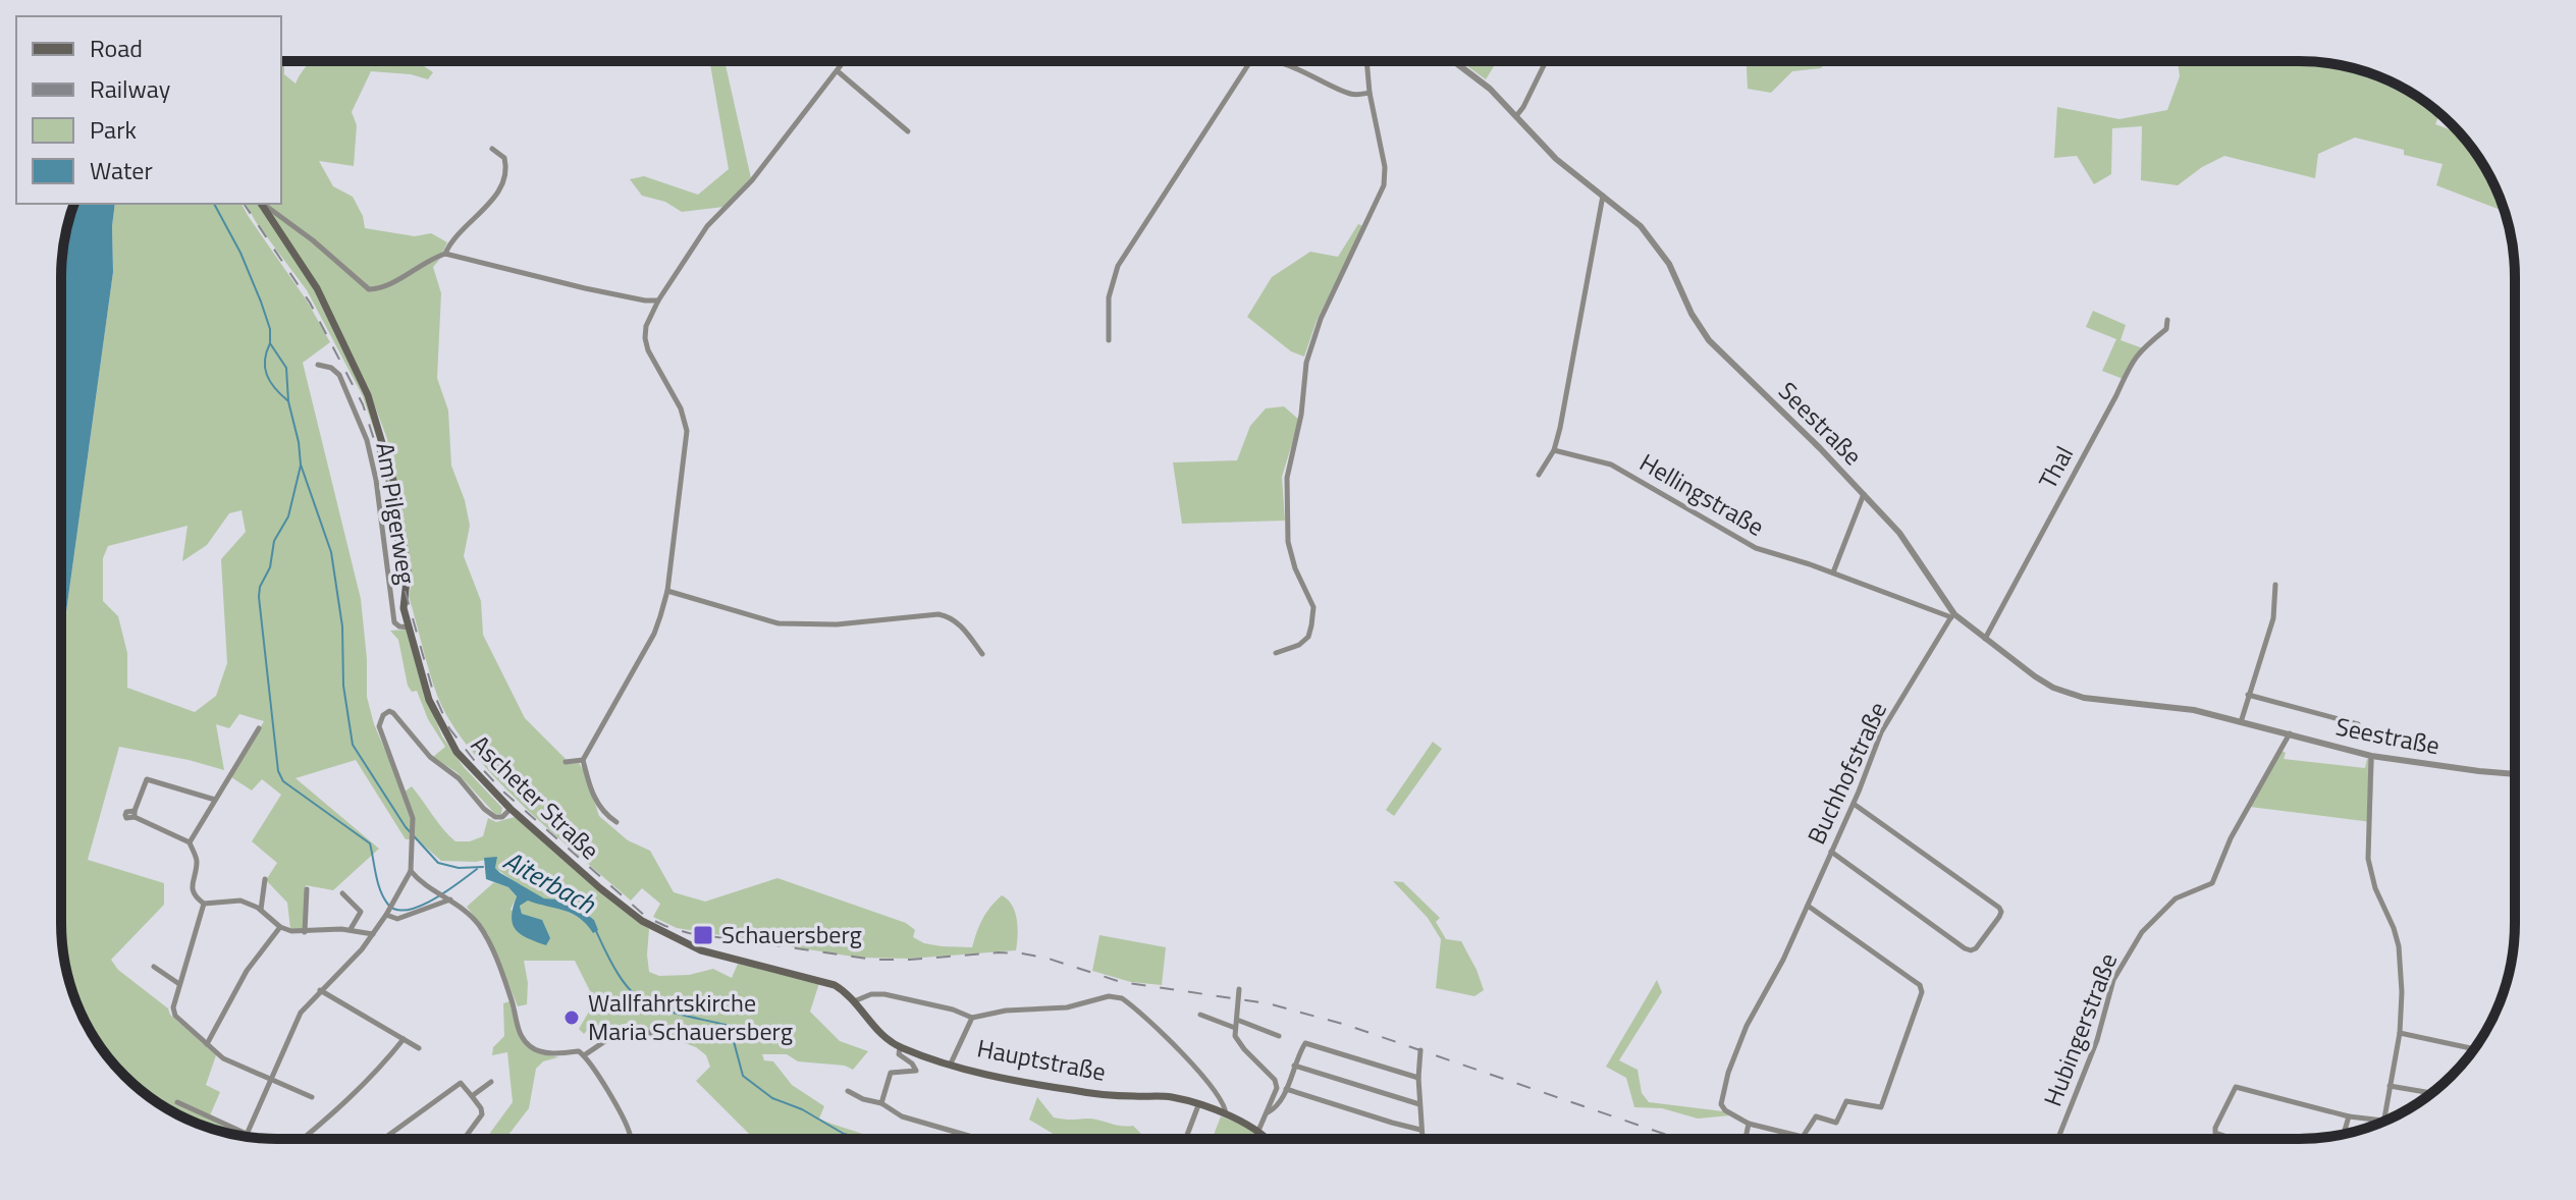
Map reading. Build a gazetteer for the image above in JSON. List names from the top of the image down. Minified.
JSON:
{"streets":{"main road":["Ascheter Straße","Hauptstraße"],"street":["Seestraße","Thal","Hellingstraße","Am Pilgerweg","Buchhofstraße","Hubingerstraße"]},"crossings":[["Seestraße","Thal"],["Seestraße","Hellingstraße"],["Seestraße","Buchhofstraße"],["Seestraße","Hubingerstraße"],["Hellingstraße","Buchhofstraße"],["Am Pilgerweg","Ascheter Straße"],["Ascheter Straße","Hauptstraße"]],"water":["Aiterbach"],"places":{"transit":["Schauersberg"],"other":["Wallfahrtskirche Maria Schauersberg"]},"legend":["Road","Railway","Park","Water"]}
